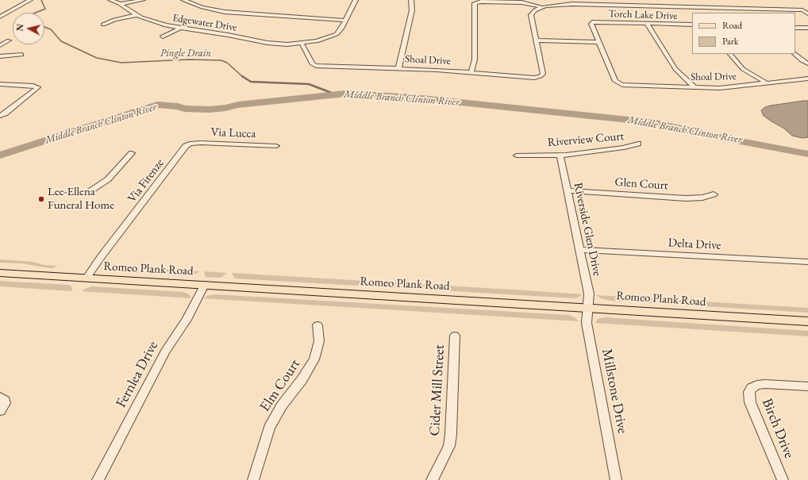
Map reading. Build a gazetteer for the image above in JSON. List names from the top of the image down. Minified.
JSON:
{"streets":{"main road":["Romeo Plank Road"],"street":["Torch Lake Drive","Edgewater Drive","Shoal Drive","Via Lucca","Riverview Court","Via Firenze","Glen Court","Riverside Glen Drive","Delta Drive","Fernlea Drive","Elm Court","Cider Mill Street","Millstone Drive","Birch Drive"]},"crossings":[["Torch Lake Drive","Shoal Drive"],["Edgewater Drive","Shoal Drive"],["Via Lucca","Via Firenze"],["Riverview Court","Riverside Glen Drive"],["Via Firenze","Romeo Plank Road"],["Glen Court","Riverside Glen Drive"],["Riverside Glen Drive","Delta Drive"],["Riverside Glen Drive","Romeo Plank Road"],["Riverside Glen Drive","Millstone Drive"],["Romeo Plank Road","Fernlea Drive"],["Romeo Plank Road","Millstone Drive"]],"water":["Pingle Drain","Middle Branch Clinton River"],"places":["Lee-Ellena Funeral Home"],"legend":["Road","Park"],"north":"left"}
